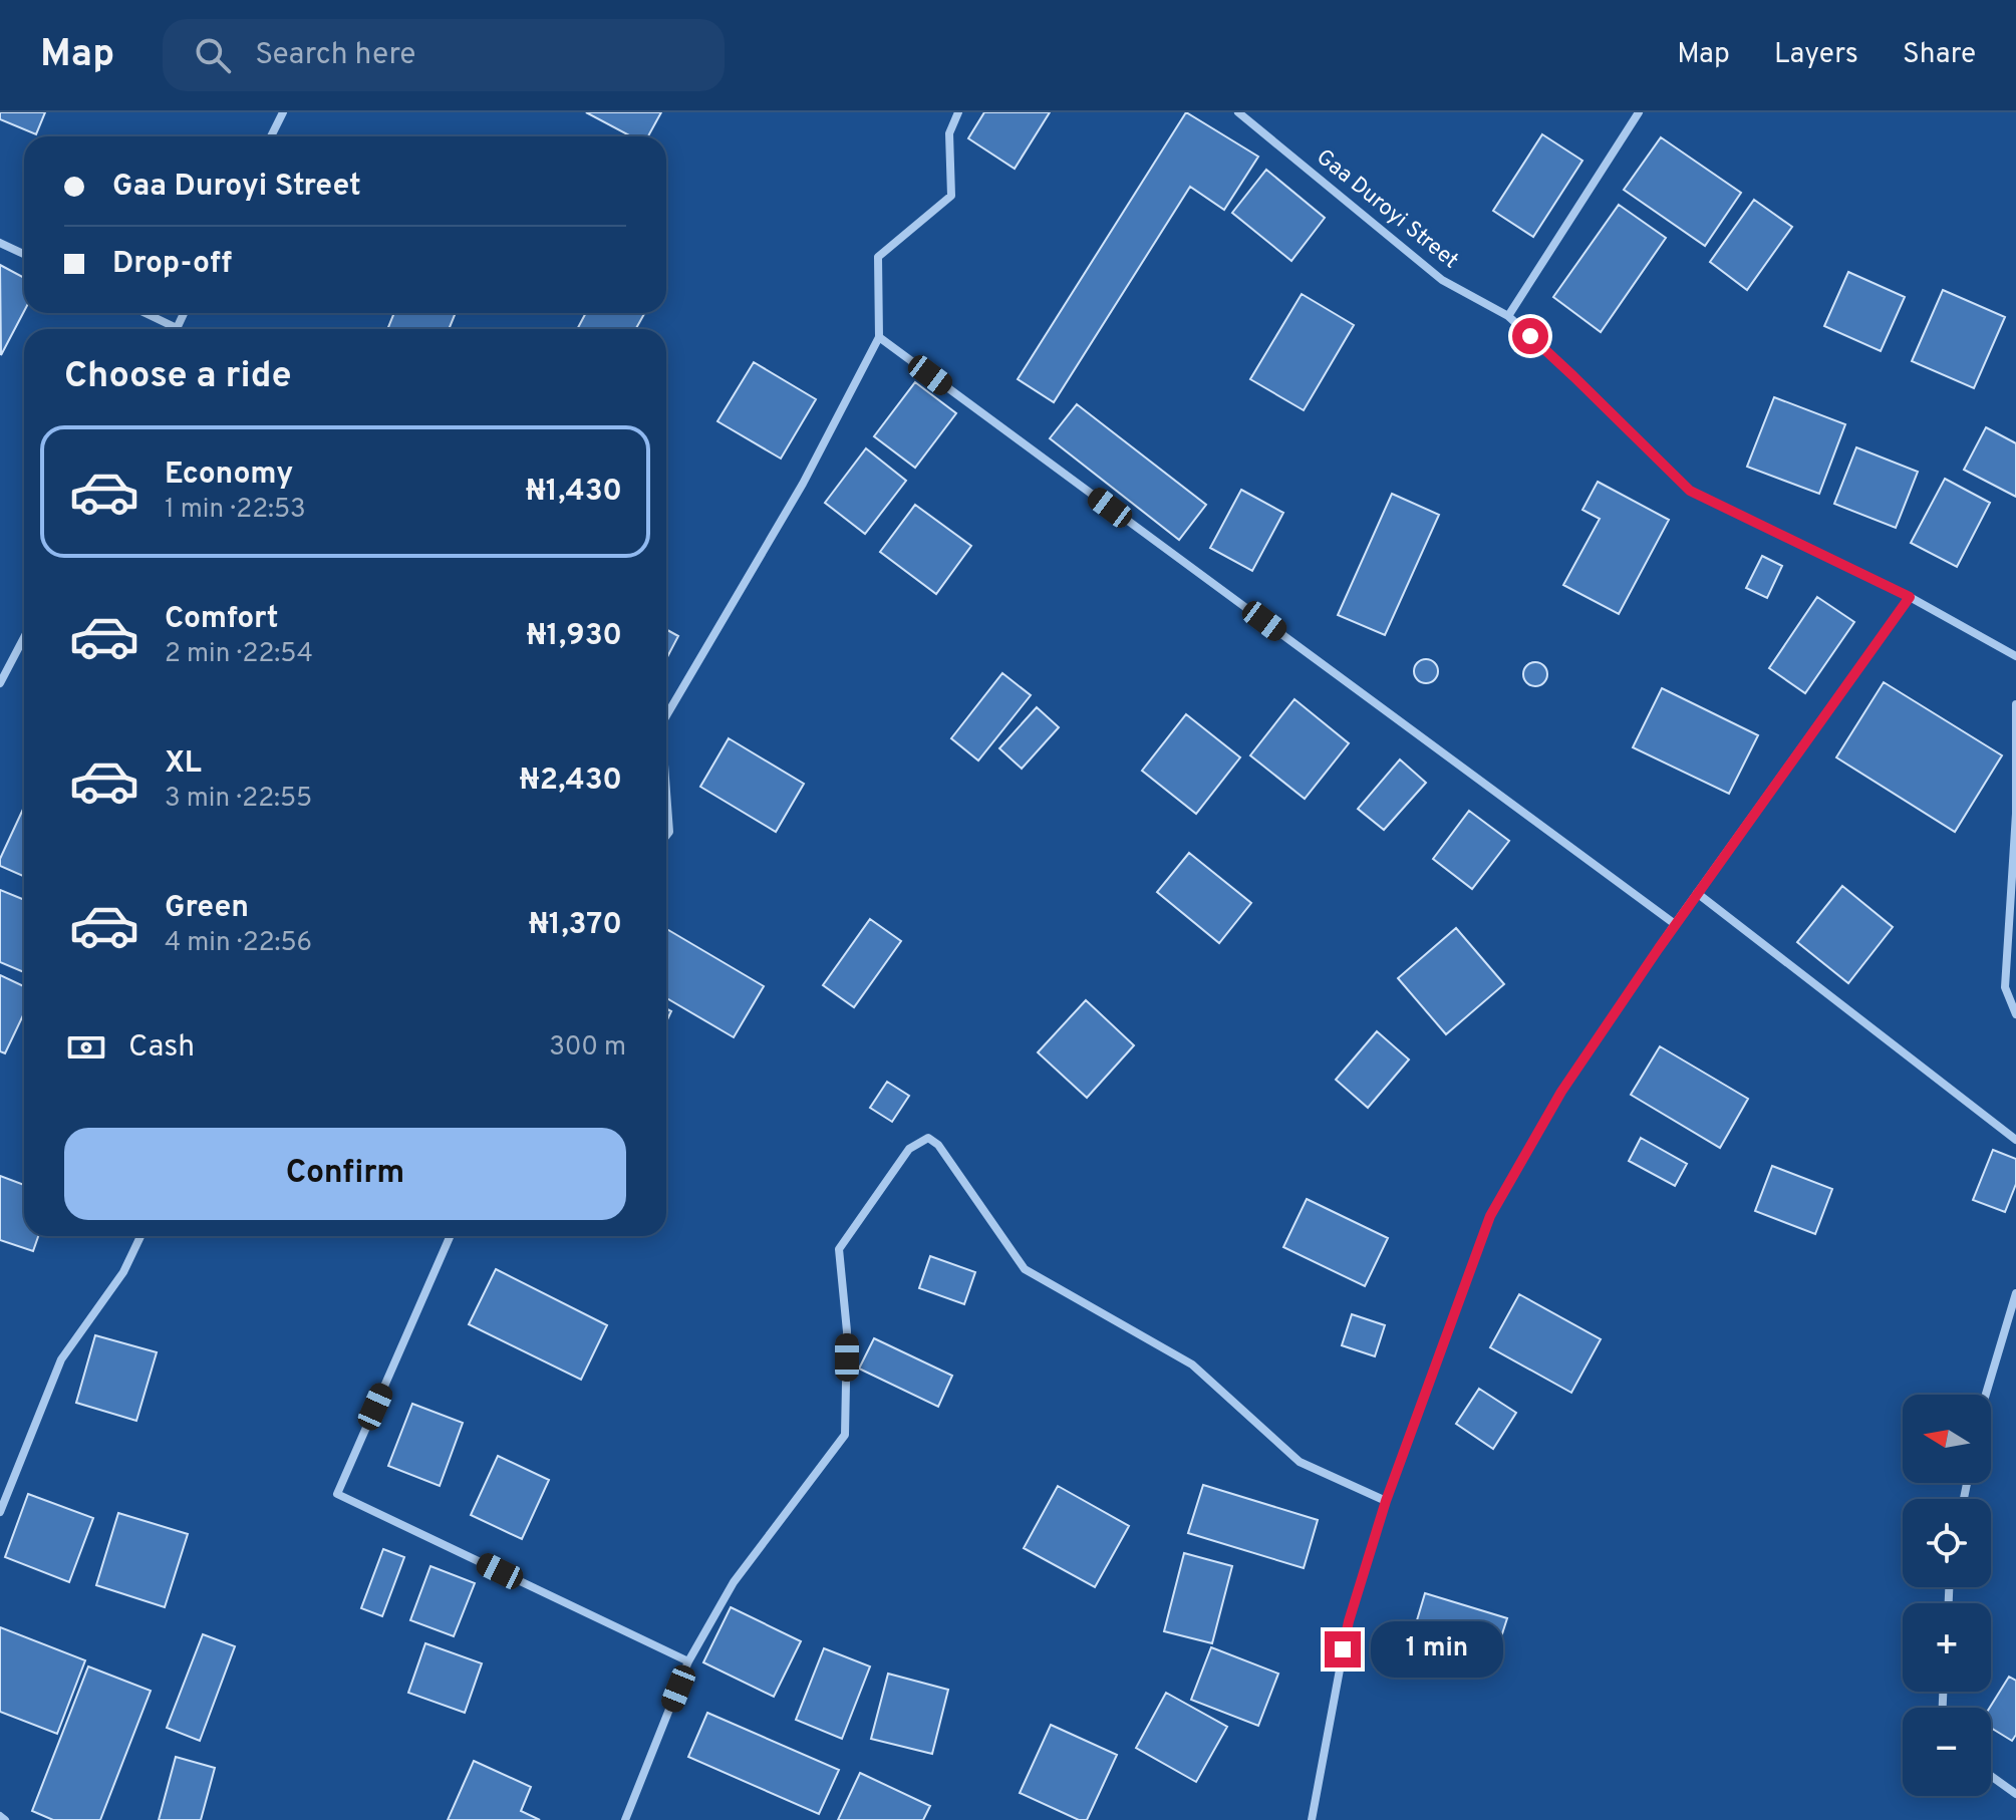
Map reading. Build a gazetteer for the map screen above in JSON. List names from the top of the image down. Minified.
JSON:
{"streets":{"street":["Gaa Duroyi Street"]},"north":"left","page":{"header":"Map","search":"Search here","nav":["Map","Layers","Share"],"banner":["Gaa Duroyi Street","Drop-off"],"heading":"Choose a ride","list":[{"name":"Economy","note":"1 min · 22:53","value":"₦1,430"},{"name":"Comfort","note":"2 min · 22:54","value":"₦1,930"},{"name":"XL","note":"3 min · 22:55","value":"₦2,430"},{"name":"Green","note":"4 min · 22:56","value":"₦1,370"}],"pay":["Cash","300 m"],"buttons":"Confirm","map_buttons":["+","−"],"bubble":"1 min"}}
